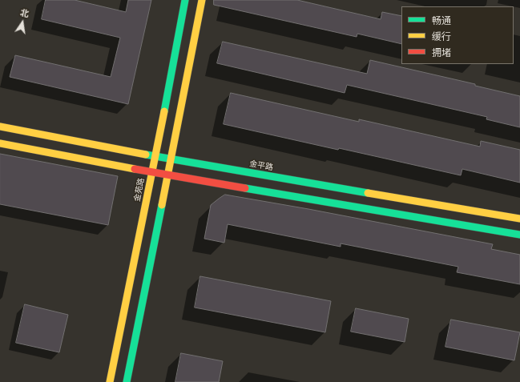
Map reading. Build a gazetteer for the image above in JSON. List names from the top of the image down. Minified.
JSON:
{"streets":{"street":["金平路","金苑路"]},"crossings":[["金平路","金苑路"]],"legend":["畅通","缓行","拥堵"],"north":"top"}
